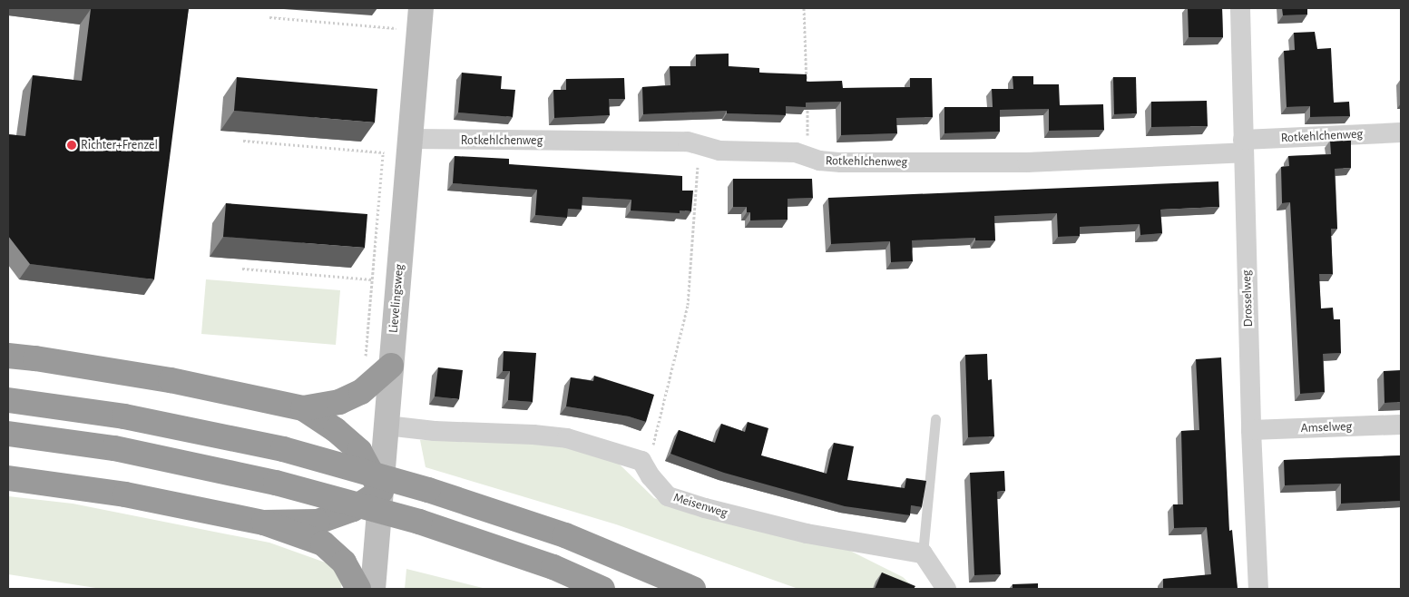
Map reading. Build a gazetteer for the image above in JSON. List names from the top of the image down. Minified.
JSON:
{"streets":{"street":["Rotkehlchenweg","Lievelingsweg","Drosselweg","Amselweg","Meisenweg"]},"crossings":[["Rotkehlchenweg","Lievelingsweg"],["Rotkehlchenweg","Drosselweg"],["Drosselweg","Amselweg"]],"places":["Richter+Frenzel"]}
